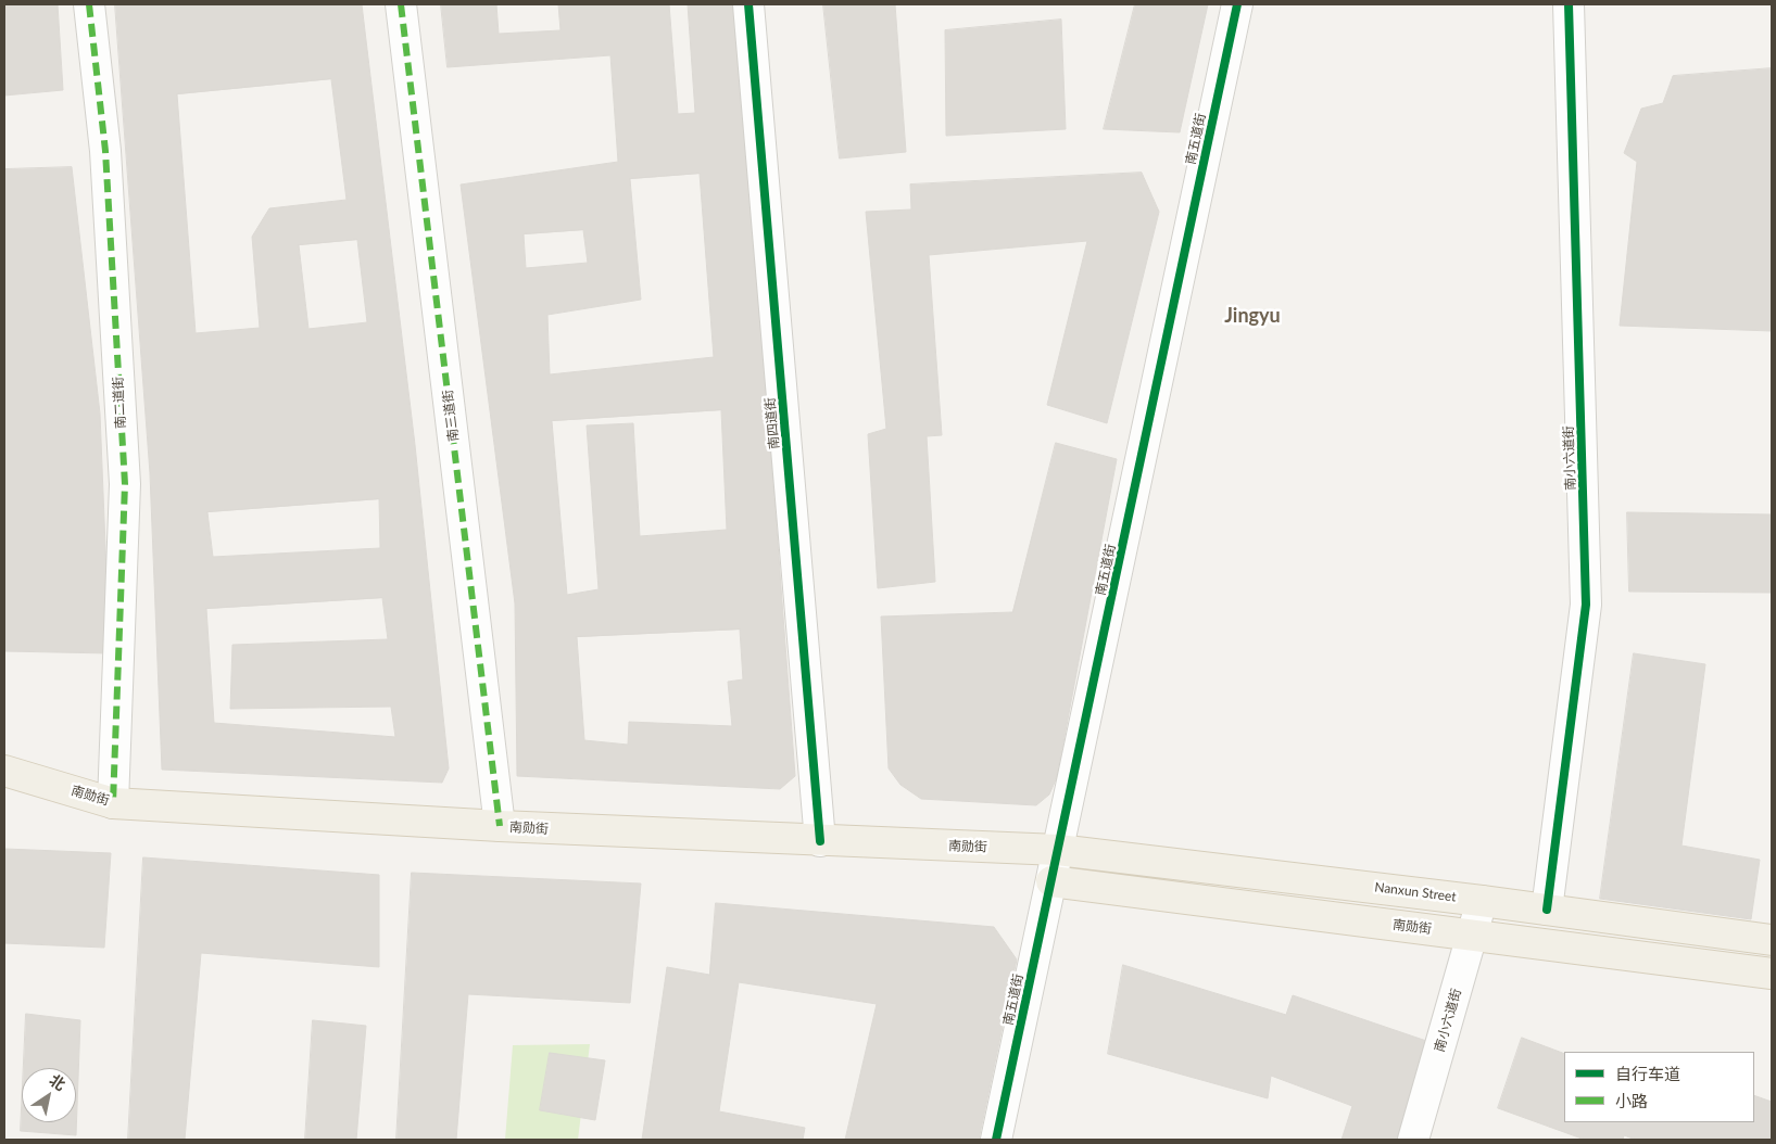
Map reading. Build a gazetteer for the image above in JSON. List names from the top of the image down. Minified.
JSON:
{"streets":{"main road":["南勋街","Nanxun Street"],"street":["南五道街","南二道街","南三道街","南四道街","南小六道街"]},"crossings":[["南五道街","南勋街"],["南五道街","Nanxun Street"],["南二道街","南勋街"],["南三道街","南勋街"],["南四道街","南勋街"],["南小六道街","南勋街"],["南小六道街","Nanxun Street"],["南勋街","Nanxun Street"]],"districts":["Jingyu"],"legend":["自行车道","小路"],"north":"top right"}
